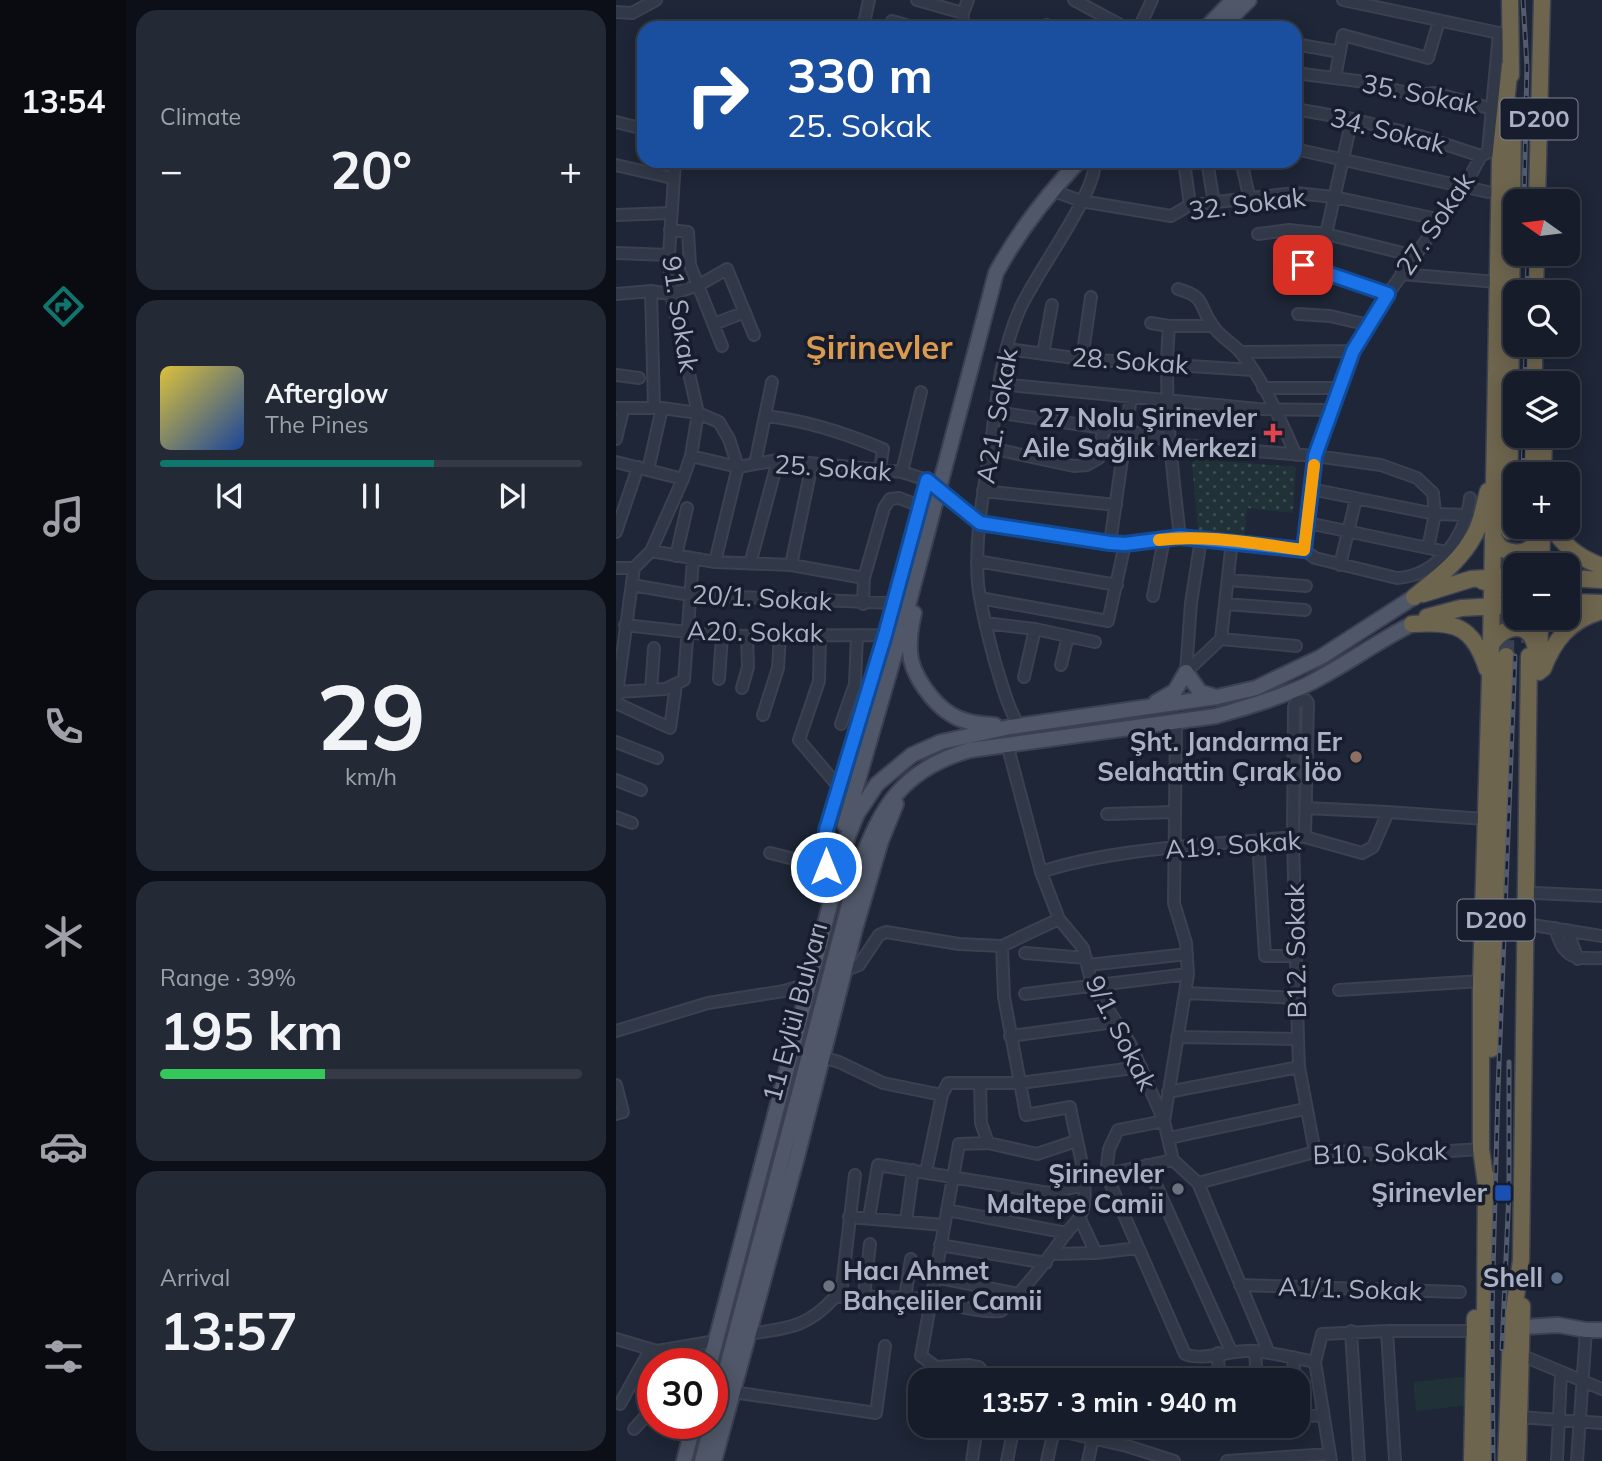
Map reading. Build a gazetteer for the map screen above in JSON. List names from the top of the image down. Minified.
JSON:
{"streets":{"highway":["D200"],"main road":["11 Eylül Bulvarı"],"street":["35. Sokak","34. Sokak","32. Sokak","27. Sokak","91. Sokak","28. Sokak","A21. Sokak","25. Sokak","20/1. Sokak","A20. Sokak","A19. Sokak","B12. Sokak","9/1. Sokak","B10. Sokak","A1/1. Sokak"]},"crossings":[["34. Sokak","27. Sokak"],["32. Sokak","27. Sokak"],["32. Sokak","A21. Sokak"],["28. Sokak","A21. Sokak"],["A21. Sokak","25. Sokak"],["A21. Sokak","11 Eylül Bulvarı"],["A19. Sokak","B12. Sokak"],["A19. Sokak","9/1. Sokak"],["B12. Sokak","B10. Sokak"],["11 Eylül Bulvarı","9/1. Sokak"]],"districts":["Şirinevler"],"places":{"health":["27 Nolu Şirinevler Aile Sağlık Merkezi"],"other":["Şht. Jandarma Er Selahattin Çırak İöo","Şirinevler Maltepe Camii","Shell","Hacı Ahmet Bahçeliler Camii"],"transit":["Şirinevler"]},"north":"left","page":{"tabs":"13:54","tile":["Climate",["29","km/h"],["Range · 39%","195 km"],["Arrival","13:57"]],"turn":["330 m","25. Sokak"],"heat":["−","20°","+"],"map_buttons":["+","−"],"song":["Afterglow","The Pines"],"limit":"30","trip":"13:57 · 3 min · 940 m"}}
